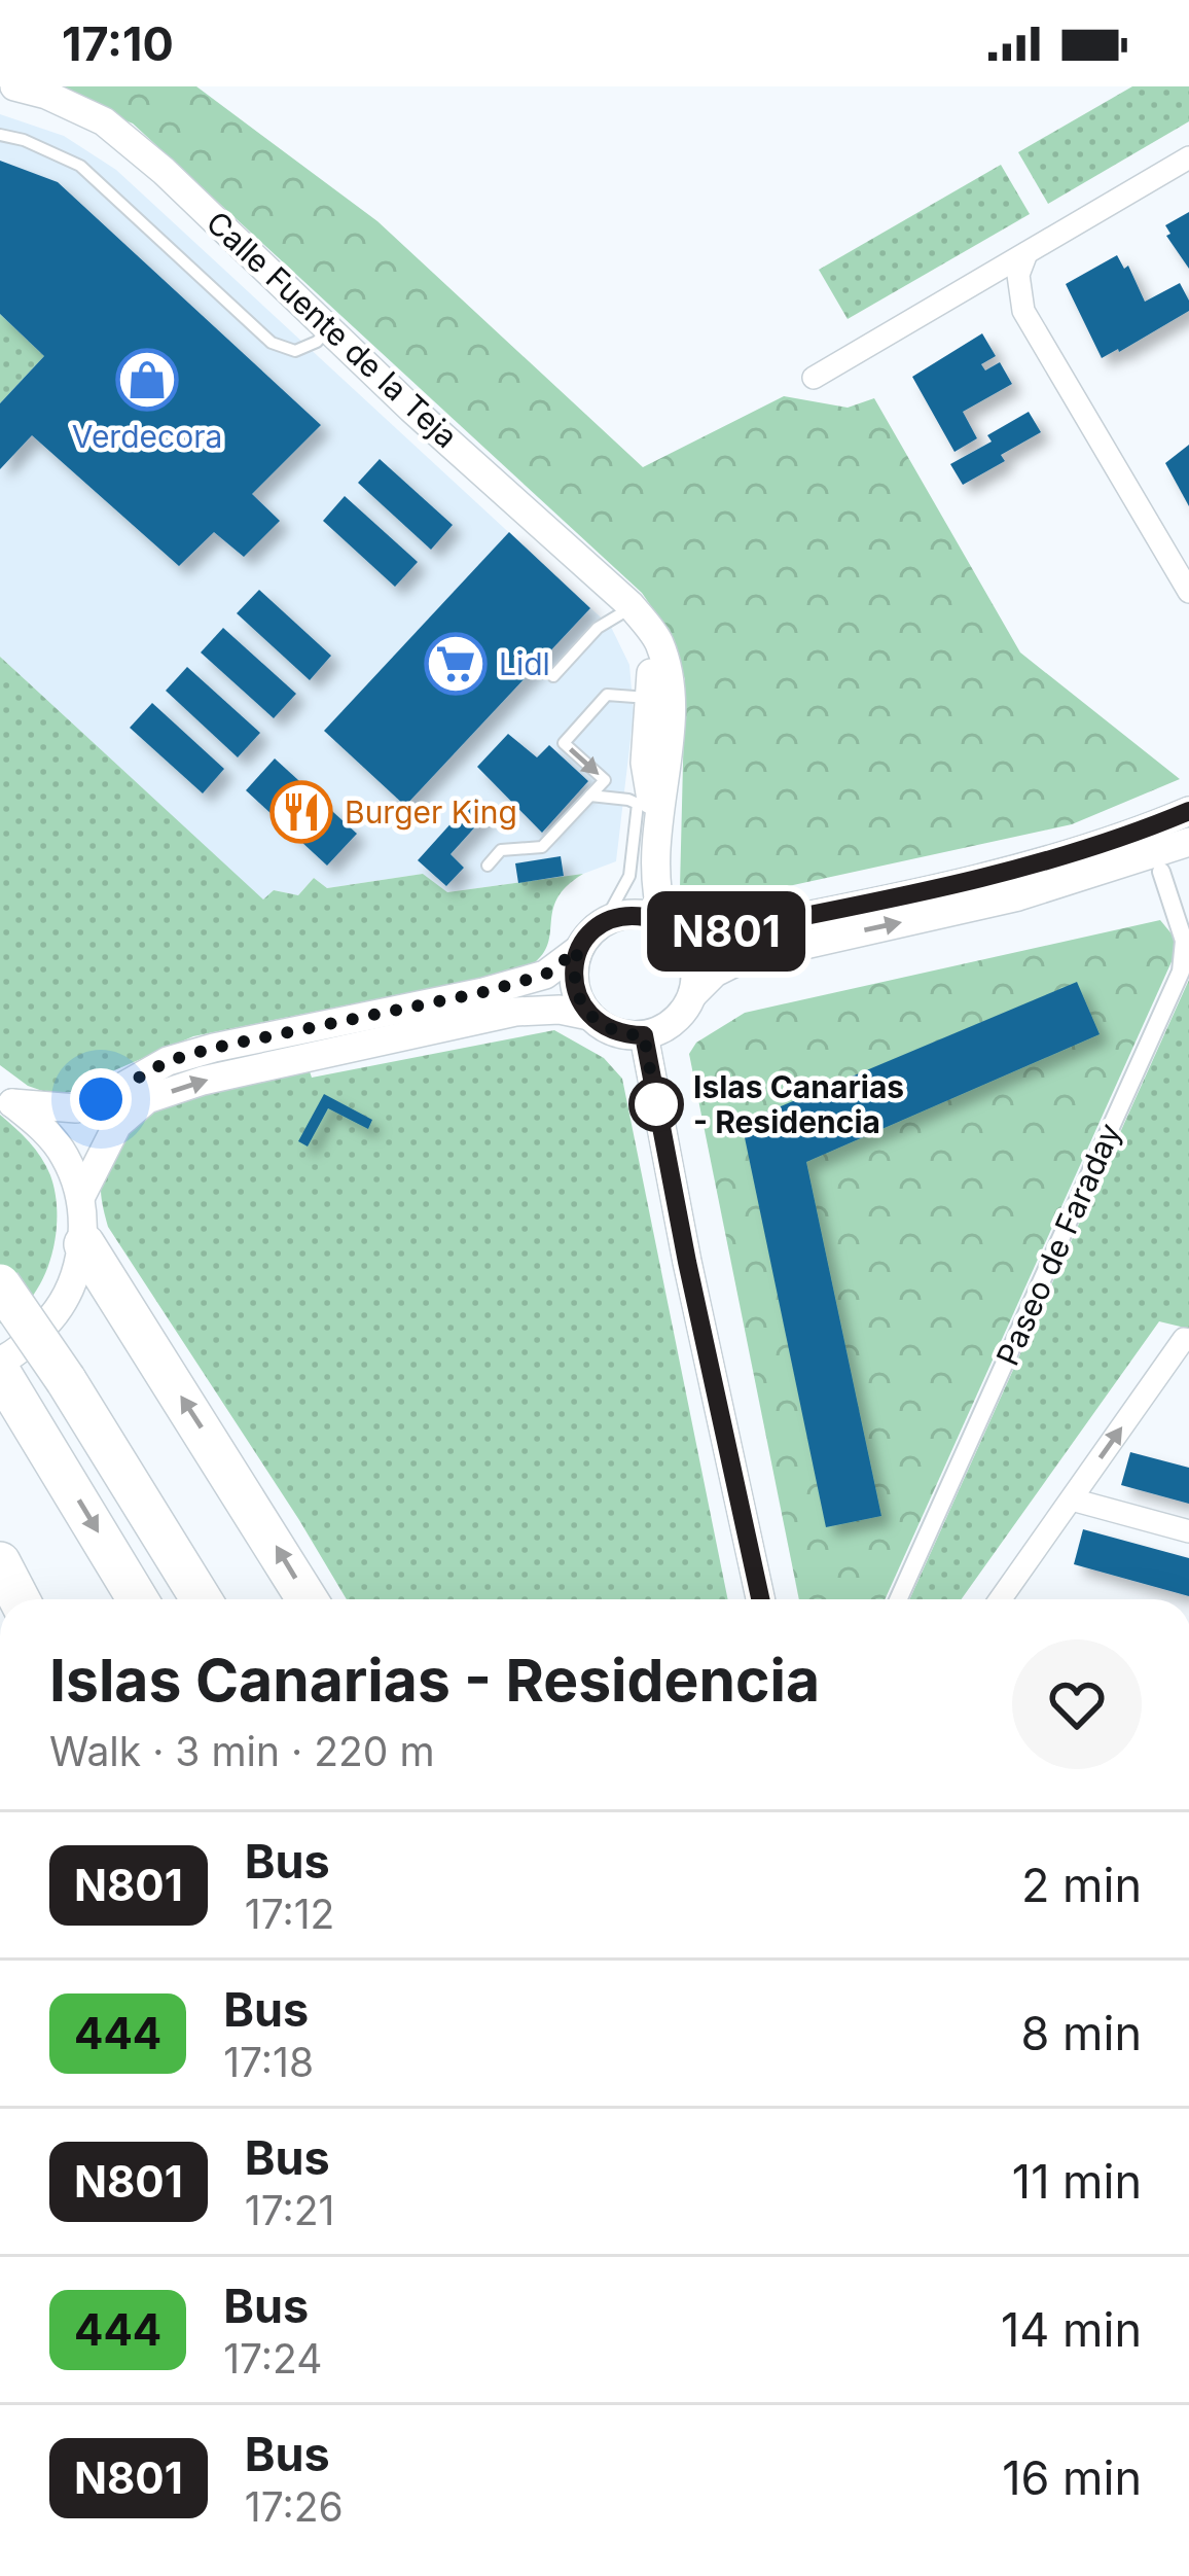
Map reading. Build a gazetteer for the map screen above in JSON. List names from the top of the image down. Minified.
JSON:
{"streets":{"street":["Calle Fuente de la Teja","Paseo de Faraday"]},"places":{"shop":["Verdecora"],"supermarket":["Lidl"],"restaurant":["Burger King"],"other":["Islas Canarias - Residencia"]},"lines":["bus line N801"],"page":{"status":"17:10","on_map":"N801","heading":["Islas Canarias - Residencia","Walk · 3 min · 220 m"],"list":[{"mark":"N801","name":"Bus","note":"17:12","value":"2 min"},{"mark":"444","name":"Bus","note":"17:18","value":"8 min"},{"mark":"N801","name":"Bus","note":"17:21","value":"11 min"},{"mark":"444","name":"Bus","note":"17:24","value":"14 min"},{"mark":"N801","name":"Bus","note":"17:26","value":"16 min"}]}}
